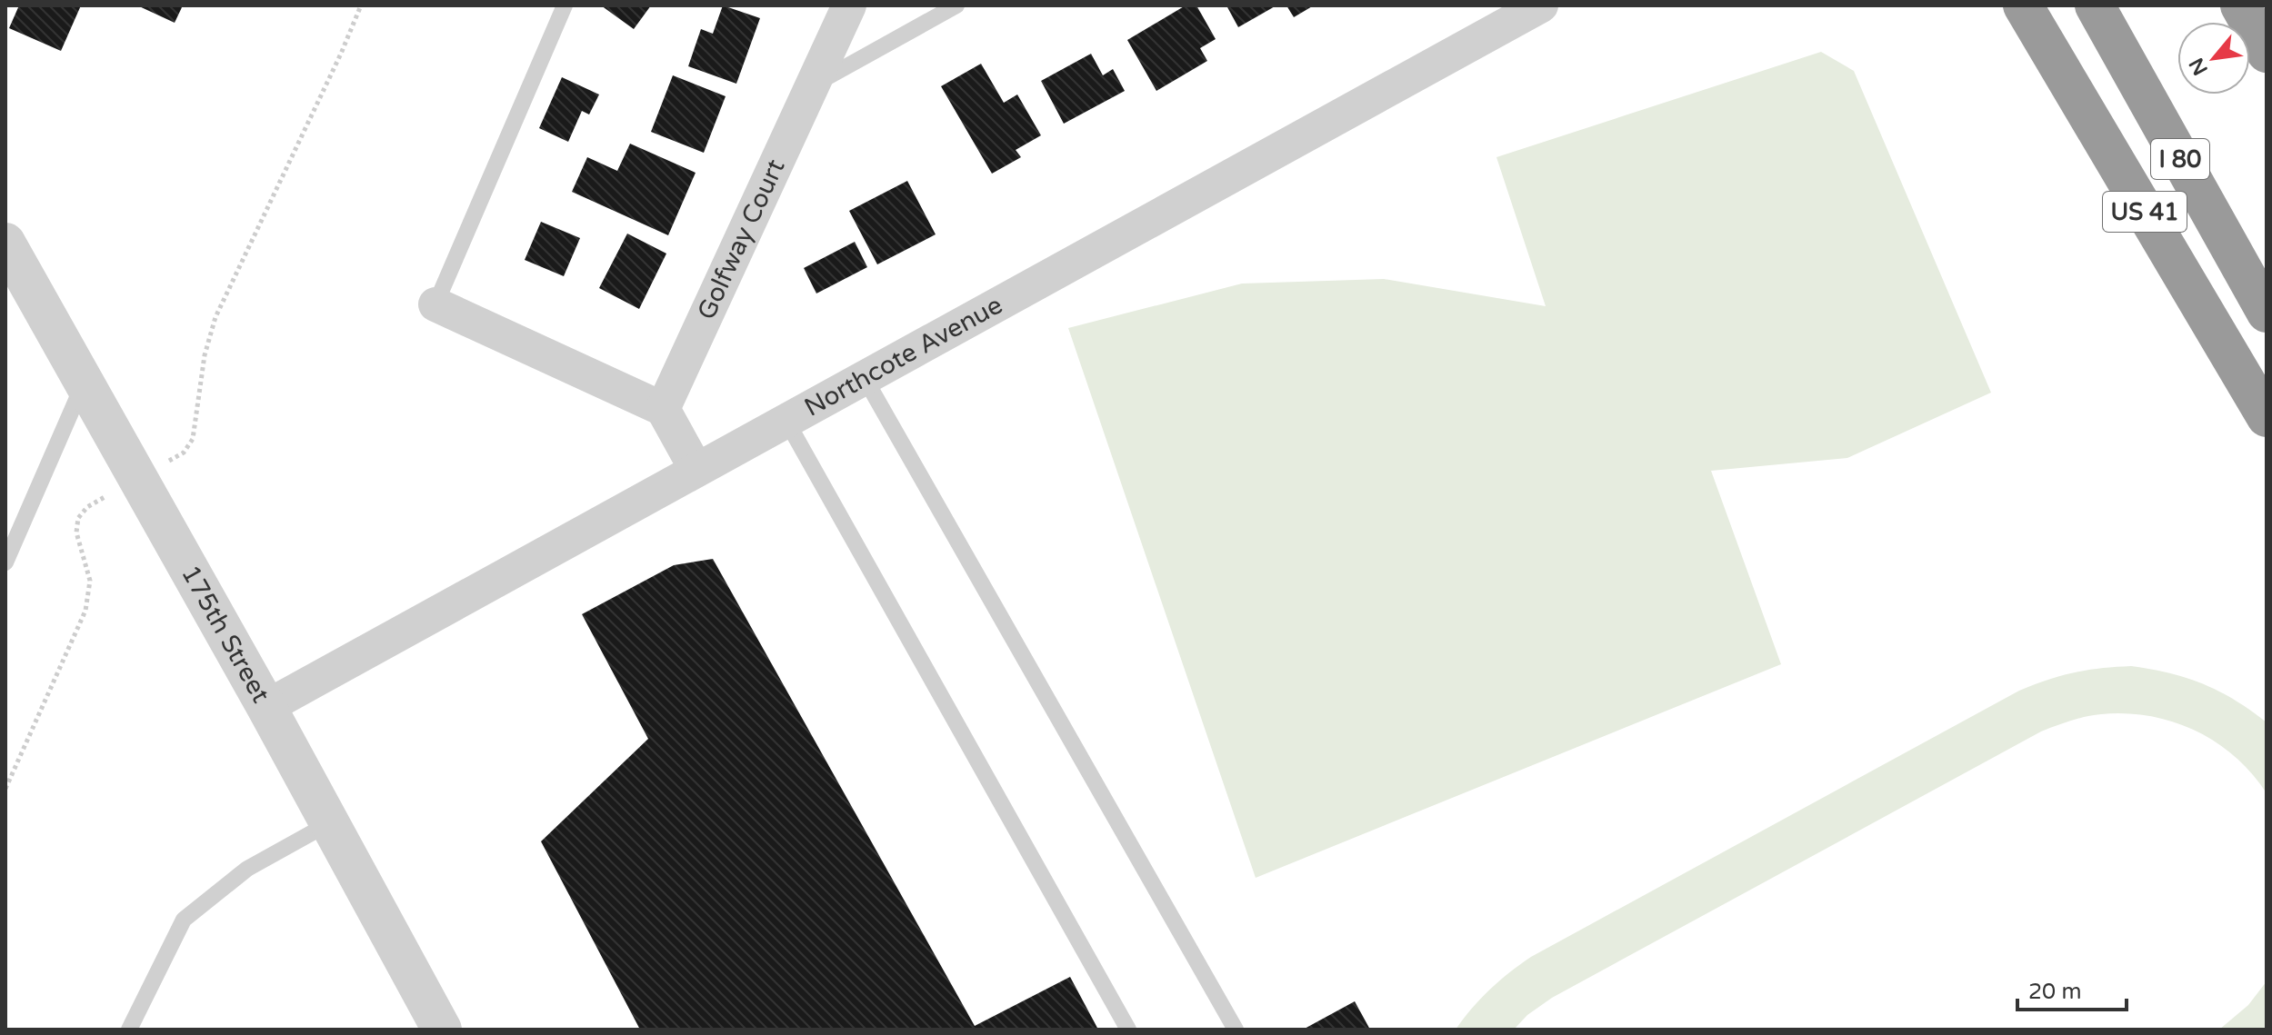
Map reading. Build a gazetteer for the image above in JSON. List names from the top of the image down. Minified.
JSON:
{"streets":{"highway":["I 80","US 41"],"street":["Golfway Court","Northcote Avenue","175th Street"]},"crossings":[["Northcote Avenue","175th Street"]],"scale_bar":"20 m","north":"bottom left"}
